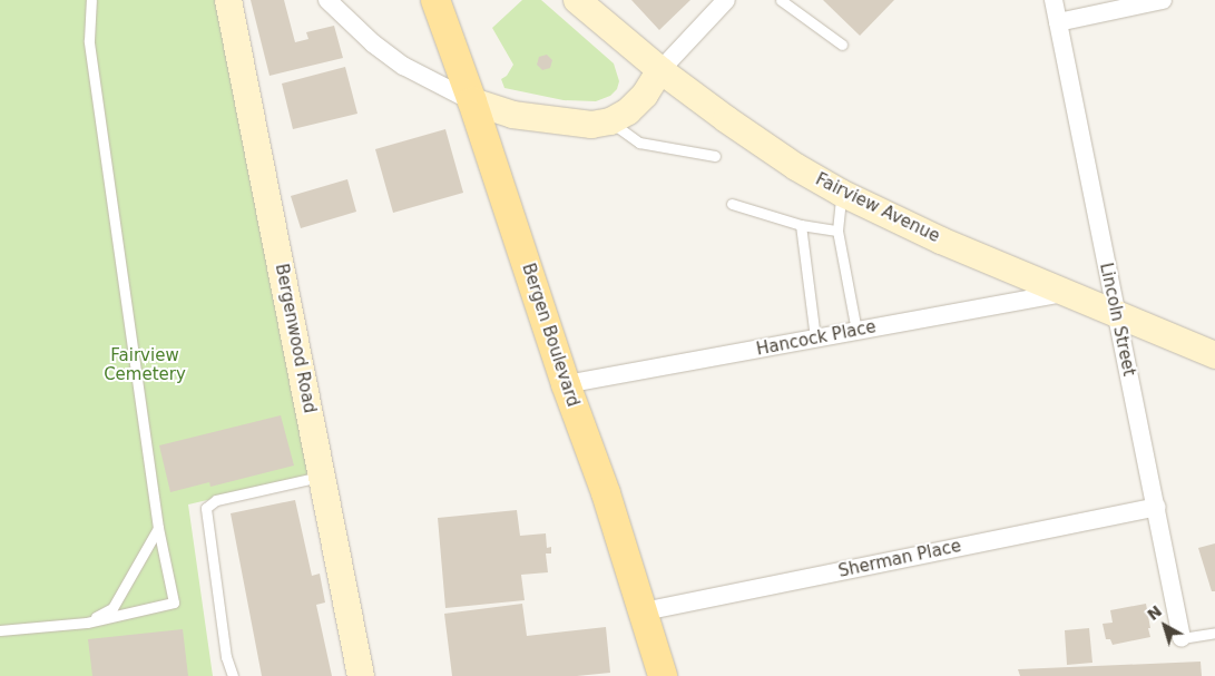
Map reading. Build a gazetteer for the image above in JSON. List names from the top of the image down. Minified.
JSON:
{"streets":{"main road":["Fairview Avenue","Bergen Boulevard","Bergenwood Road"],"street":["Lincoln Street","Hancock Place","Sherman Place"]},"crossings":[["Fairview Avenue","Lincoln Street"],["Fairview Avenue","Hancock Place"],["Lincoln Street","Sherman Place"],["Bergen Boulevard","Hancock Place"],["Bergen Boulevard","Sherman Place"]],"parks":["Fairview Cemetery"],"north":"top left"}
